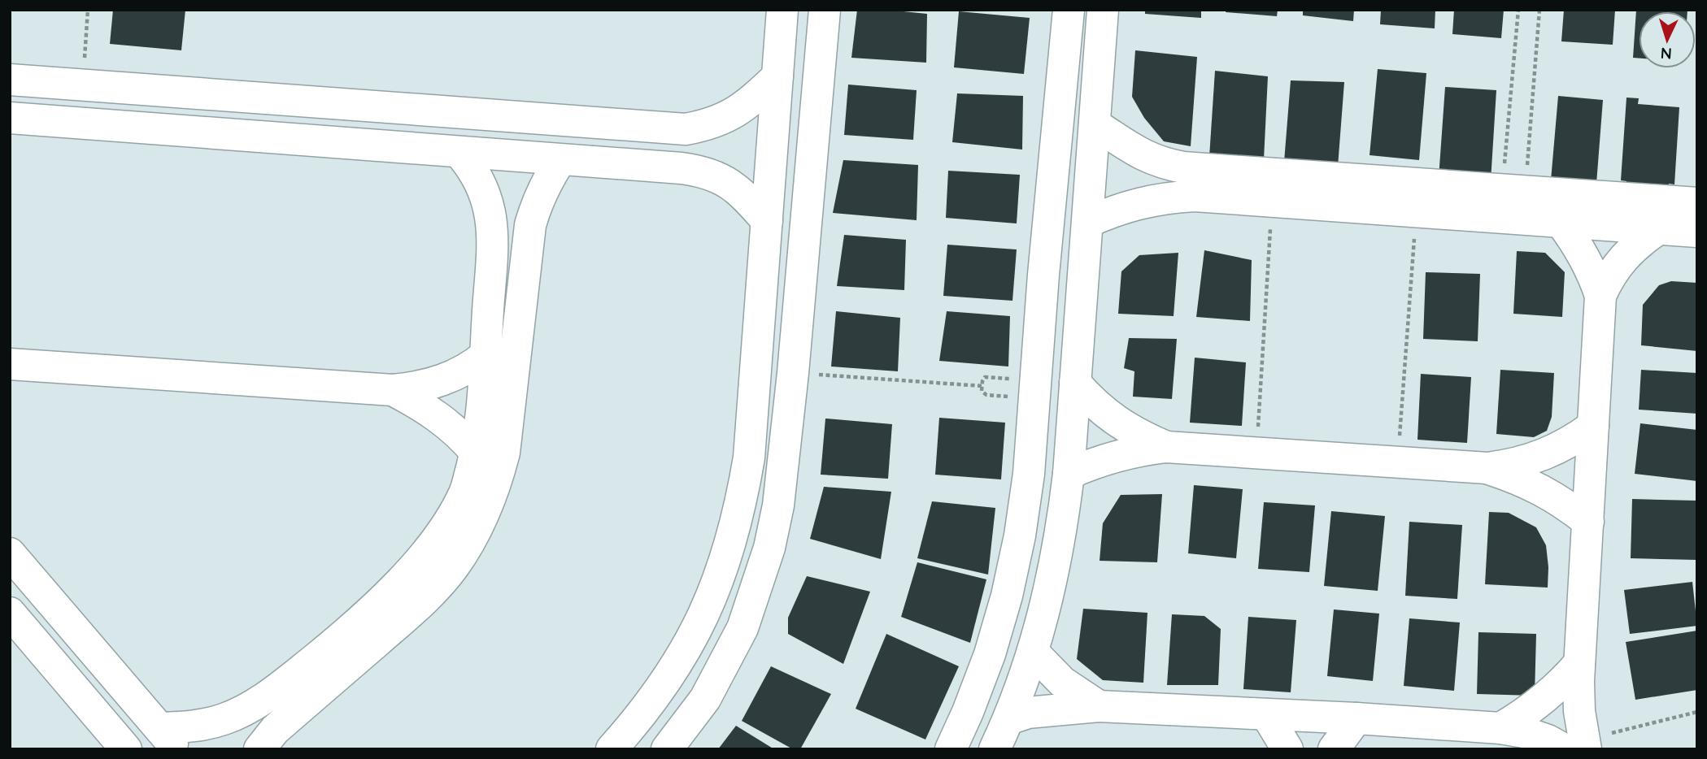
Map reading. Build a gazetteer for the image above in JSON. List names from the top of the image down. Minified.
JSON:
{"north":"bottom"}
